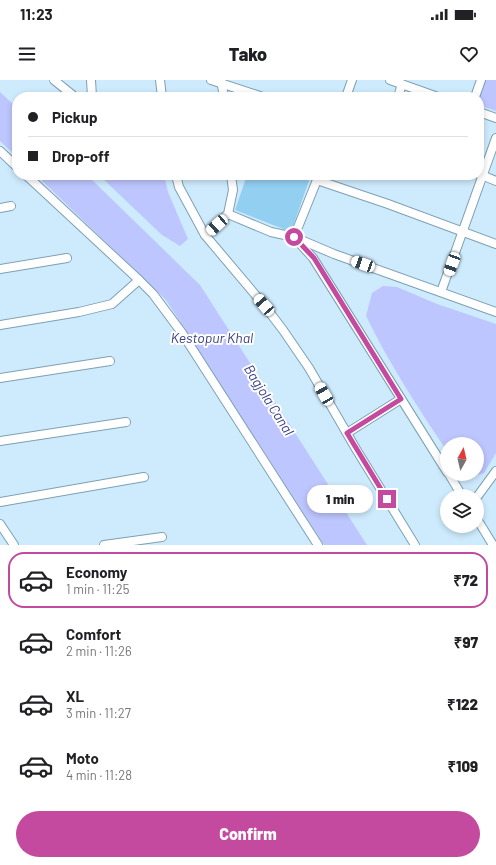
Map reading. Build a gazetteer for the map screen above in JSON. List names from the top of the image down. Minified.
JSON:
{"water":["Kestopur Khal","Bagjola Canal"],"north":"top","page":{"status":"11:23","header":"Tako","banner":["Pickup","Drop-off"],"bubble":"1 min","list":[{"name":"Economy","note":"1 min · 11:25","value":"₹72"},{"name":"Comfort","note":"2 min · 11:26","value":"₹97"},{"name":"XL","note":"3 min · 11:27","value":"₹122"},{"name":"Moto","note":"4 min · 11:28","value":"₹109"}],"buttons":"Confirm"}}
